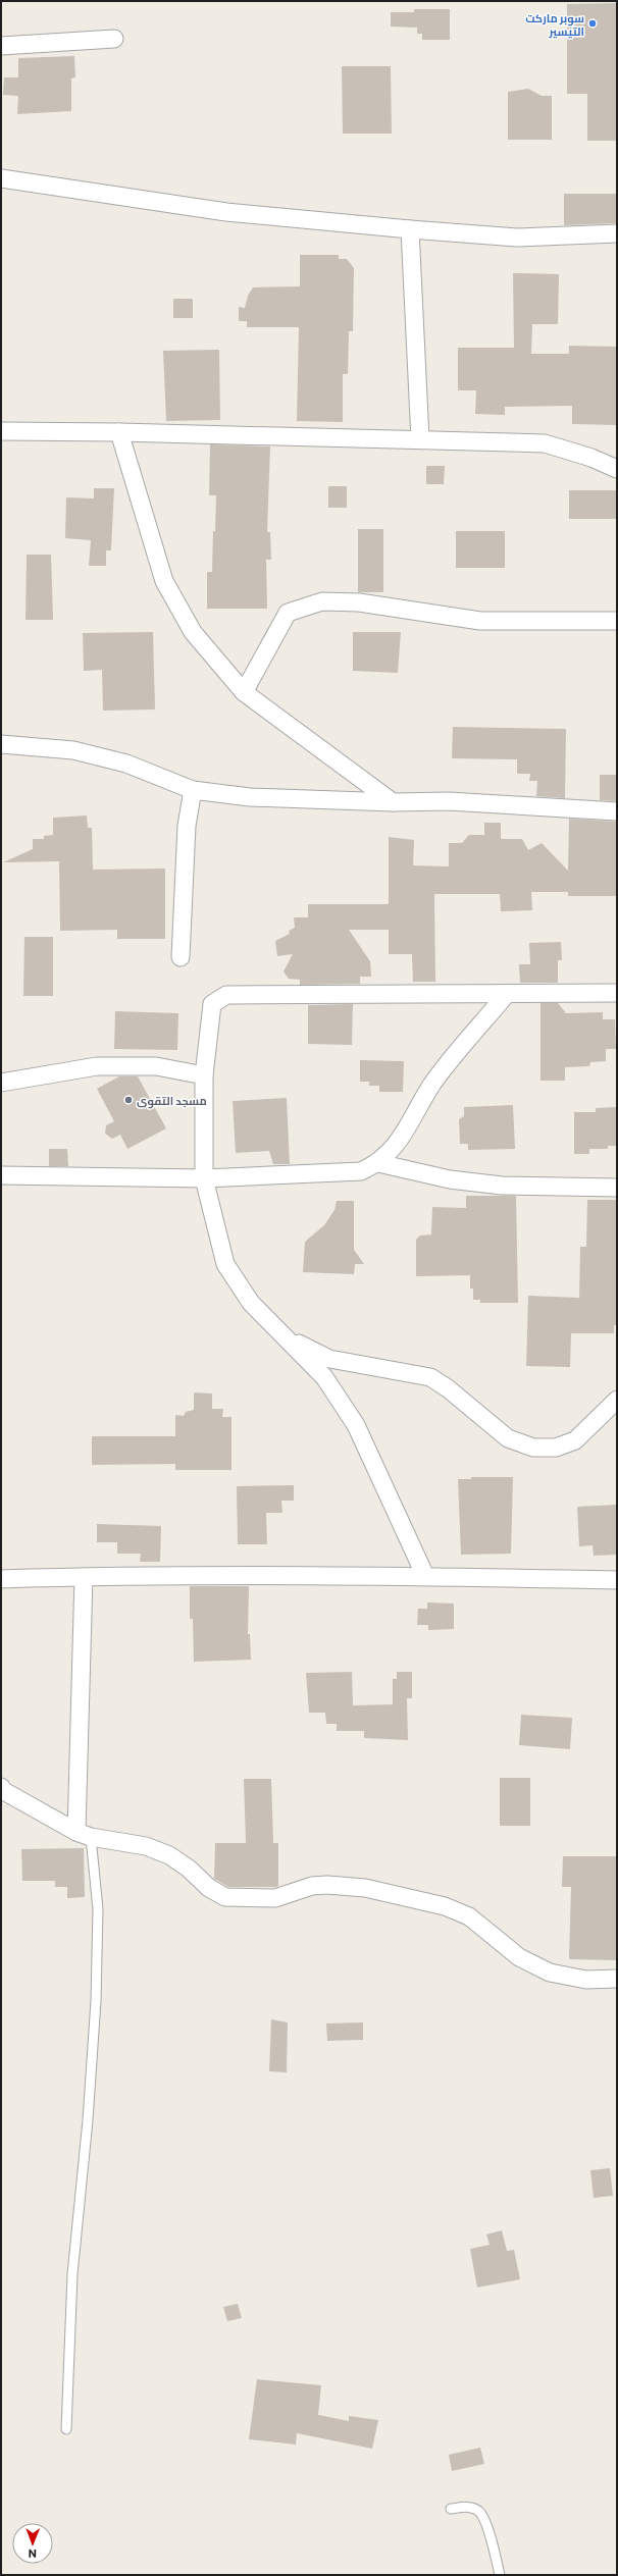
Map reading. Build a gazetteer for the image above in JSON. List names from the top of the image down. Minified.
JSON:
{"places":["سوبر ماركت التيسير","مسجد التقوى"],"north":"bottom"}
